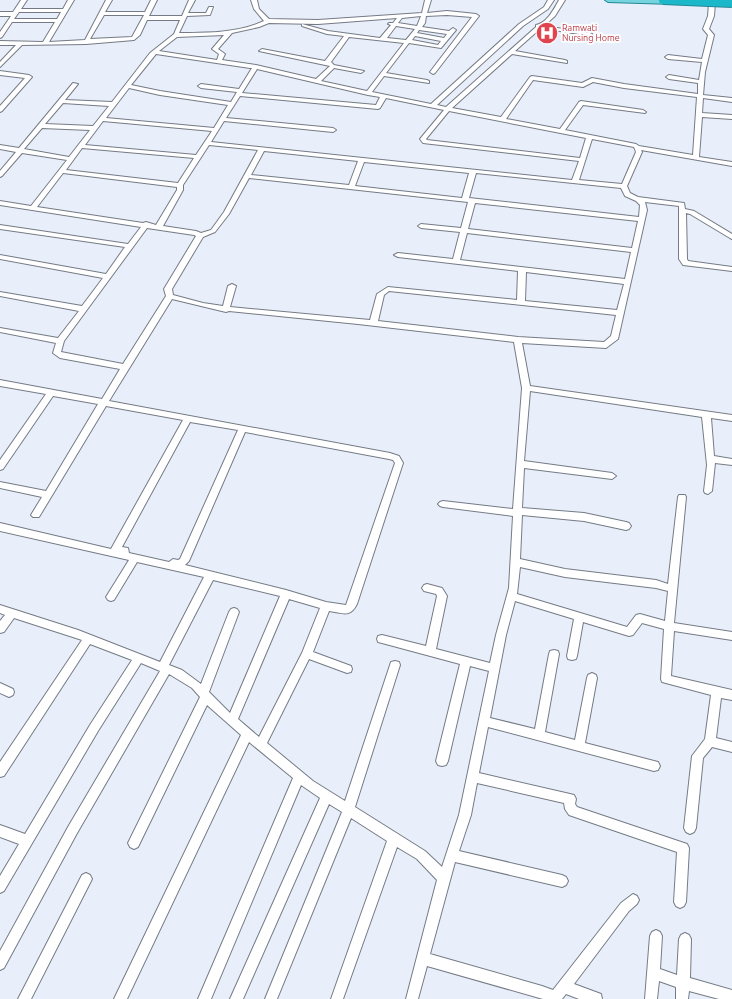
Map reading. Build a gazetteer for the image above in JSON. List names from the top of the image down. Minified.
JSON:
{"places":{"hospital":["Ramwati Nursing Home"]}}
